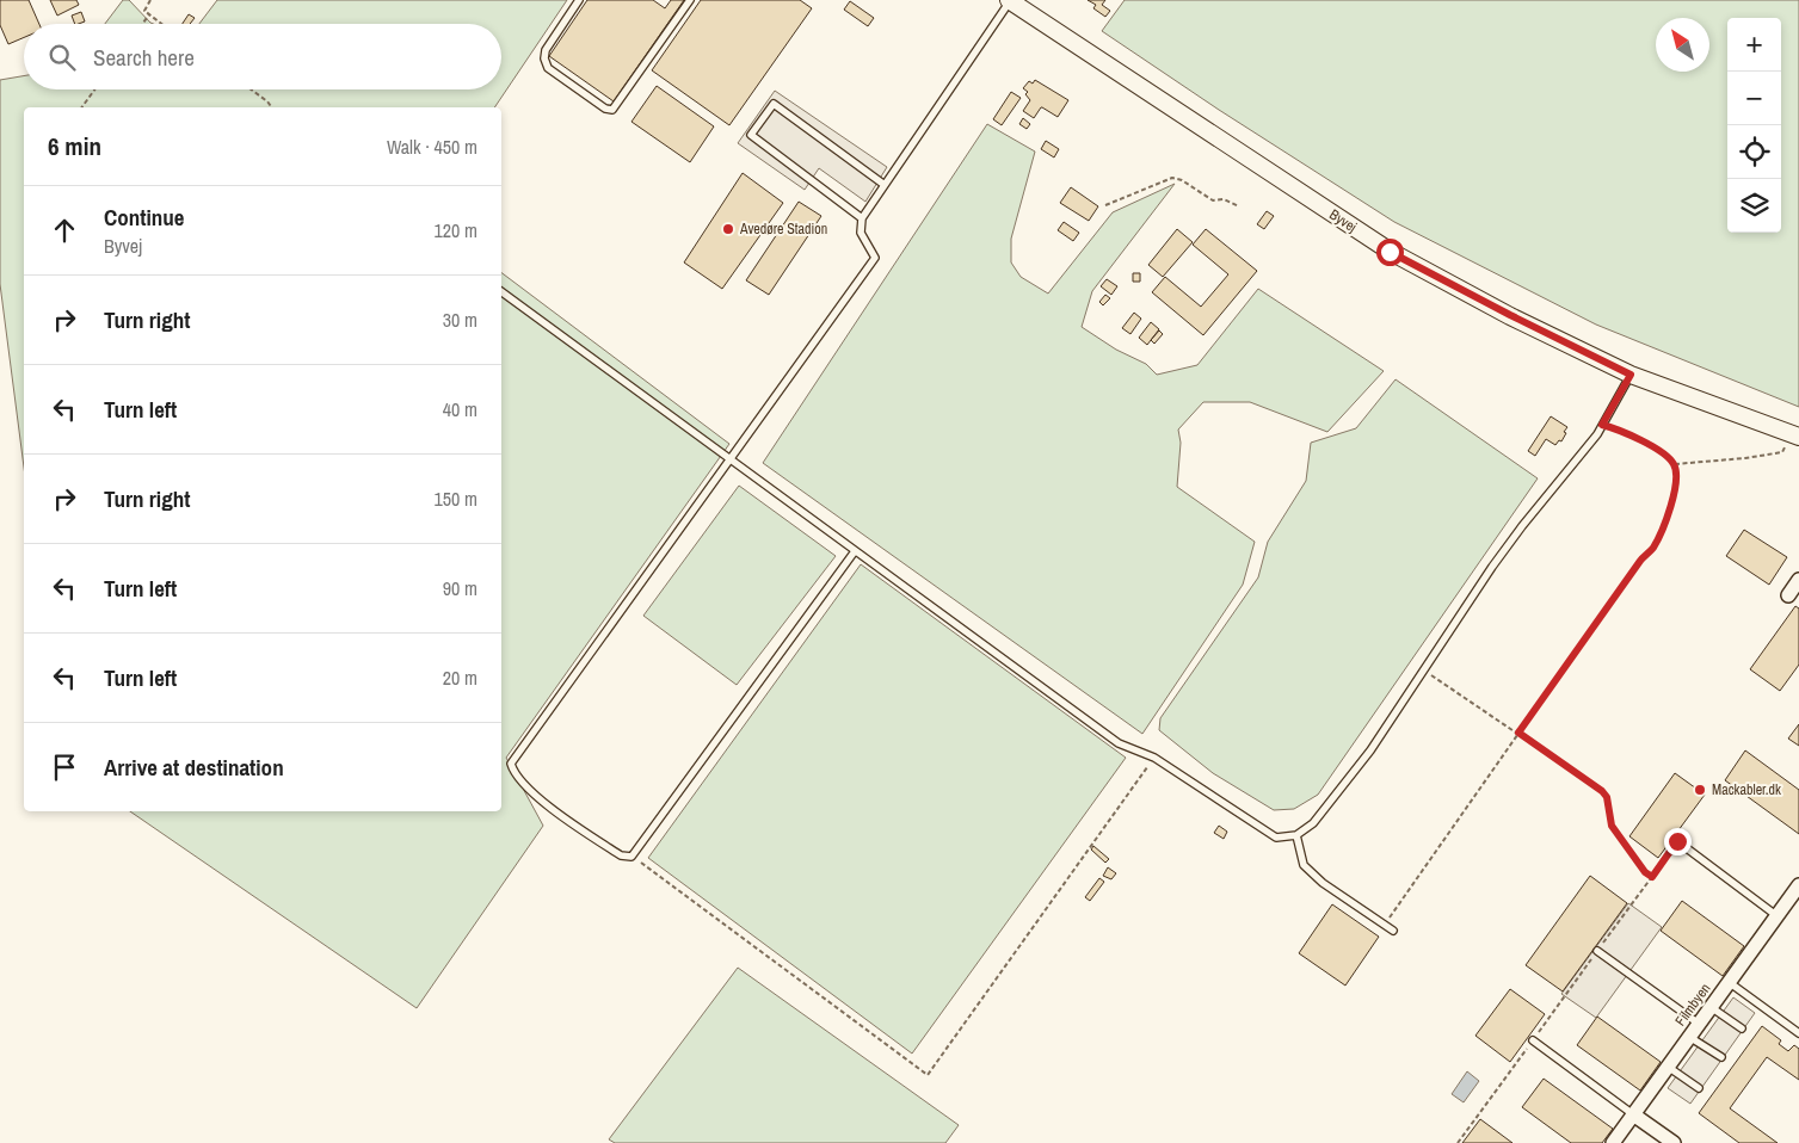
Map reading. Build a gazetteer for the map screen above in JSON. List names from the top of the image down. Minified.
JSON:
{"streets":{"street":["Byvej","Filmbyen"]},"places":["Avedøre Stadion","Mackabler.dk"],"north":"top left","page":{"map_buttons":["+","−"],"search":"Search here","heading":["6 min","Walk · 450 m"],"list":[["Continue","Byvej","120 m"],["Turn right","30 m"],["Turn left","40 m"],["Turn right","150 m"],["Turn left","90 m"],["Turn left","20 m"],"Arrive at destination"]}}
